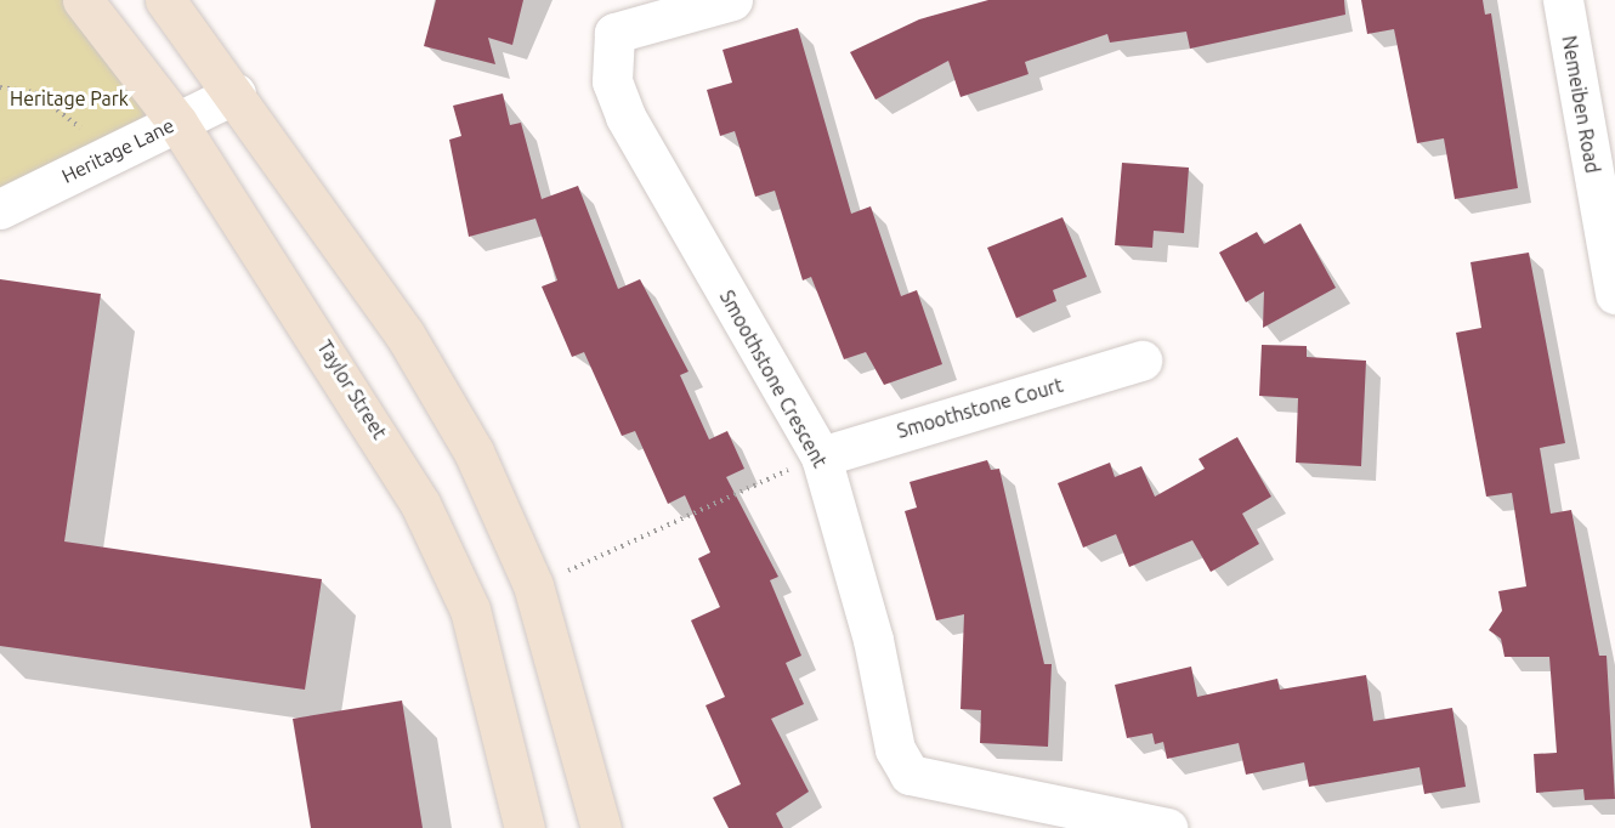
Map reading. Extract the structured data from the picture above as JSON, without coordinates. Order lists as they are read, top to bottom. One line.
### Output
{"streets":{"main road":["Taylor Street"],"street":["Nemeiben Road","Heritage Lane","Smoothstone Crescent","Smoothstone Court"]},"crossings":[["Heritage Lane","Taylor Street"],["Smoothstone Crescent","Smoothstone Court"]],"parks":["Heritage Park"]}
